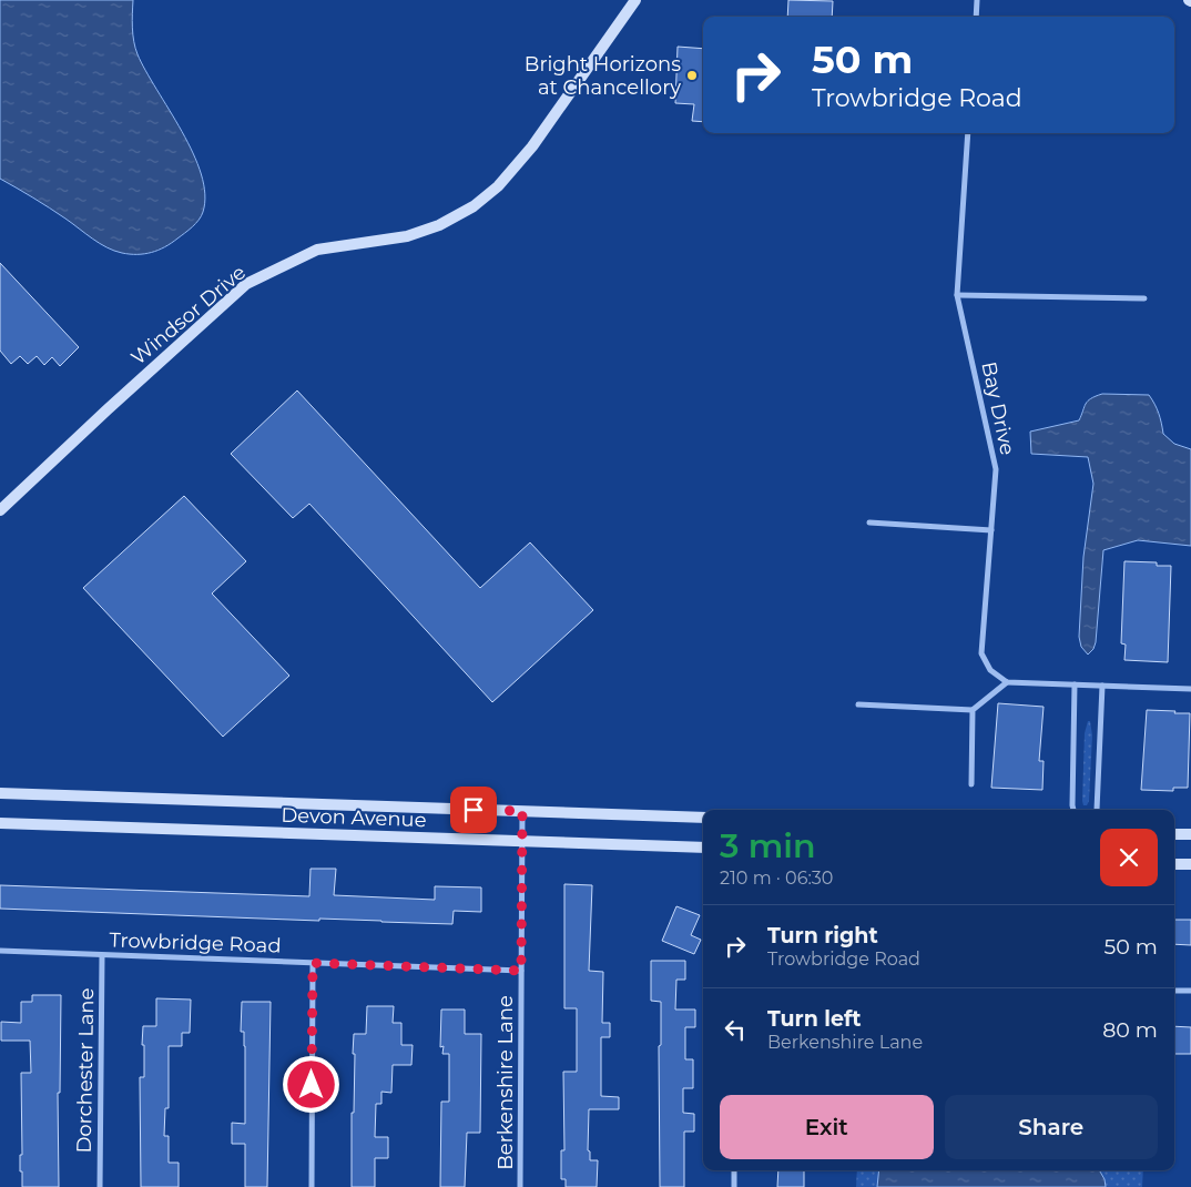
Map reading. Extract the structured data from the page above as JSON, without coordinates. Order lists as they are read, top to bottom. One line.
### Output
{"streets":{"main road":["Windsor Drive","Devon Avenue"],"street":["Bay Drive","Trowbridge Road","Dorchester Lane","Berkenshire Lane"]},"crossings":[["Devon Avenue","Berkenshire Lane"],["Trowbridge Road","Dorchester Lane"],["Trowbridge Road","Berkenshire Lane"]],"places":["Bright Horizons at Chancellory"],"page":{"turn":["50 m","Trowbridge Road"],"heading":["3 min","210 m · 06:30"],"list":[{"name":"Turn right","note":"Trowbridge Road","value":"50 m"},{"name":"Turn left","note":"Berkenshire Lane","value":"80 m"}],"buttons":["Exit","Share"]}}
